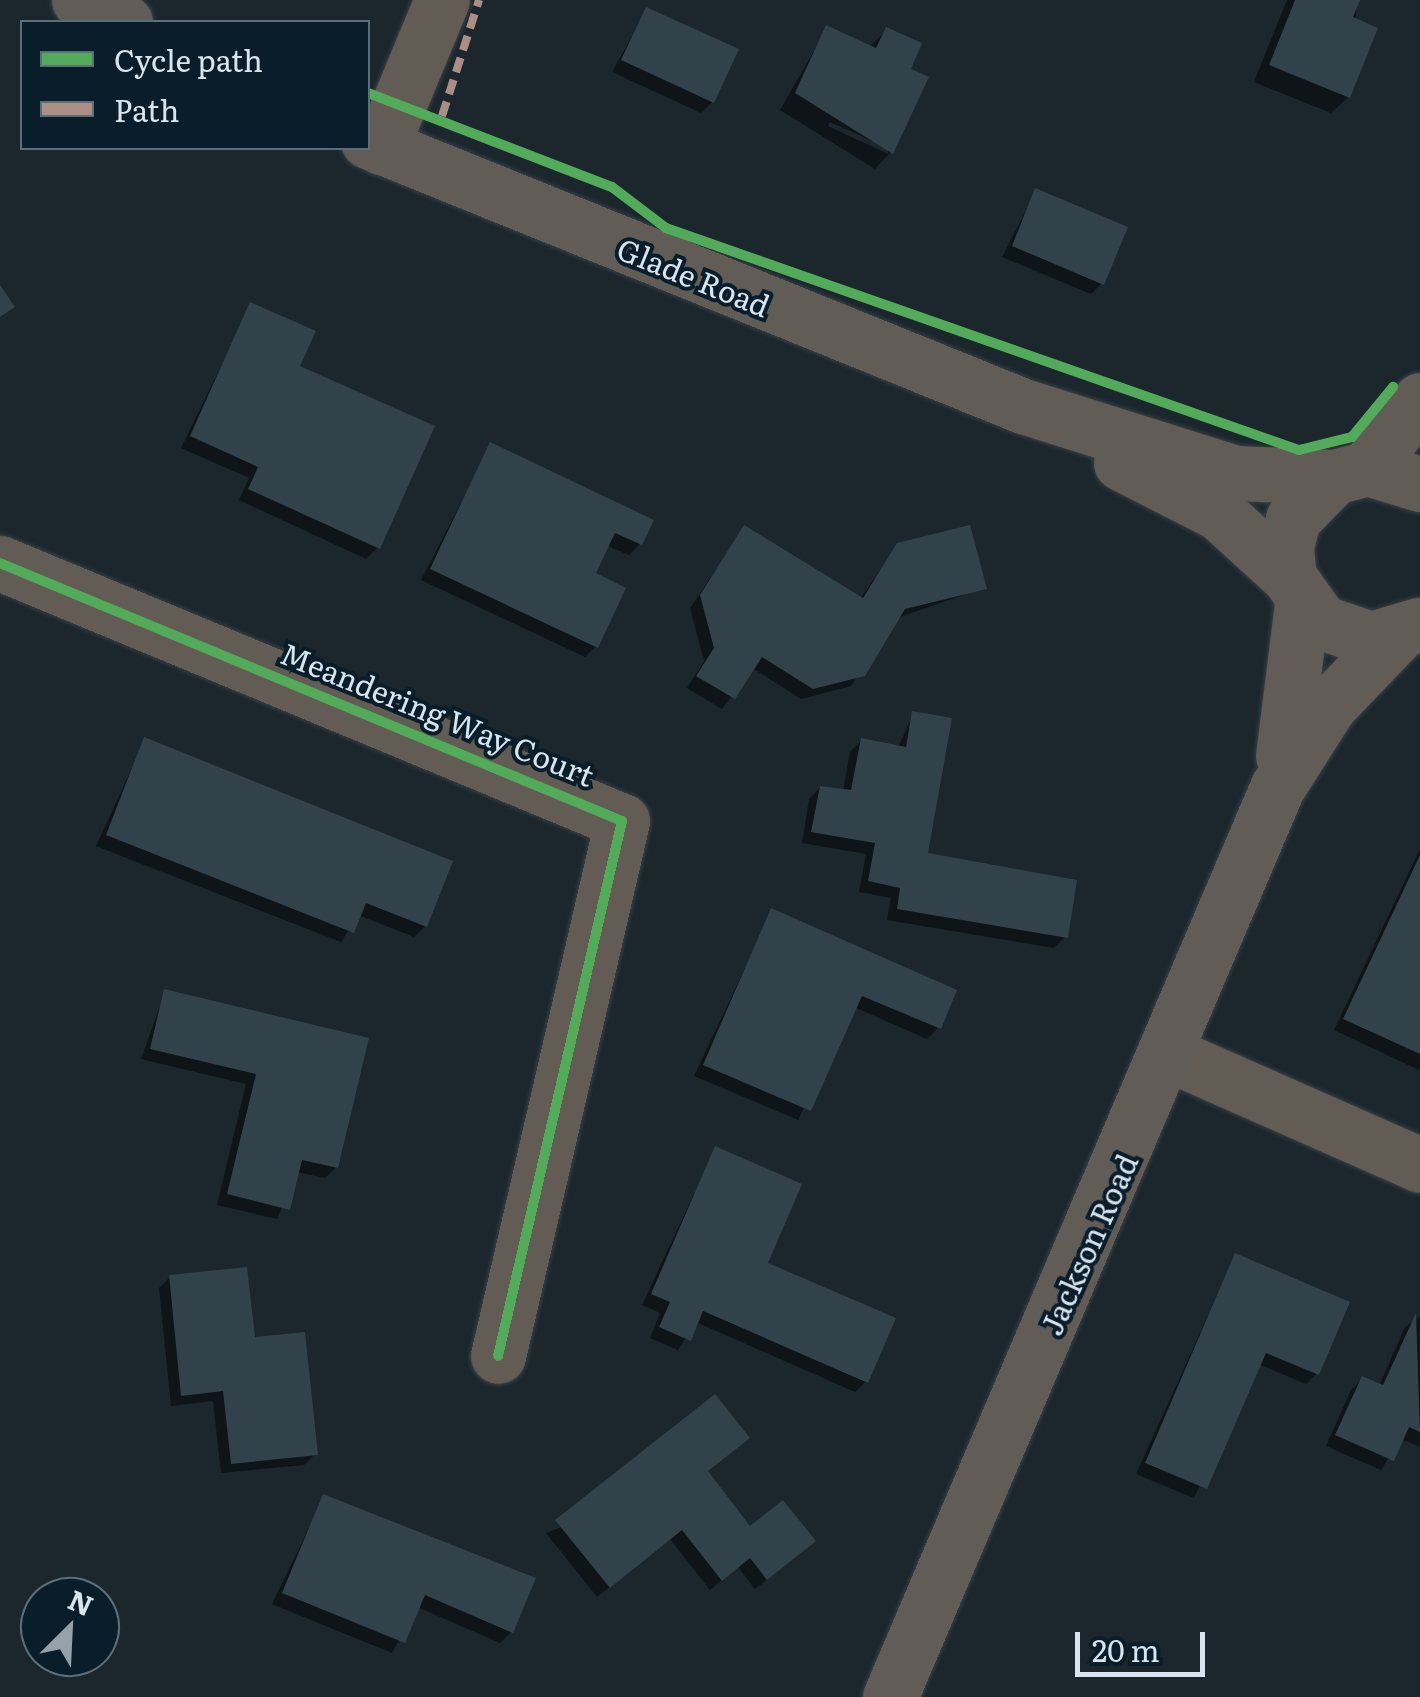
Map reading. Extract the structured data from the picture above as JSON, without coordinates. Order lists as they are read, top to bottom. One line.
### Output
{"streets":{"main road":["Glade Road","Jackson Road"],"street":["Meandering Way Court"]},"crossings":[["Glade Road","Jackson Road"]],"legend":["Cycle path","Path"],"scale_bar":"20 m","north":"top right"}
